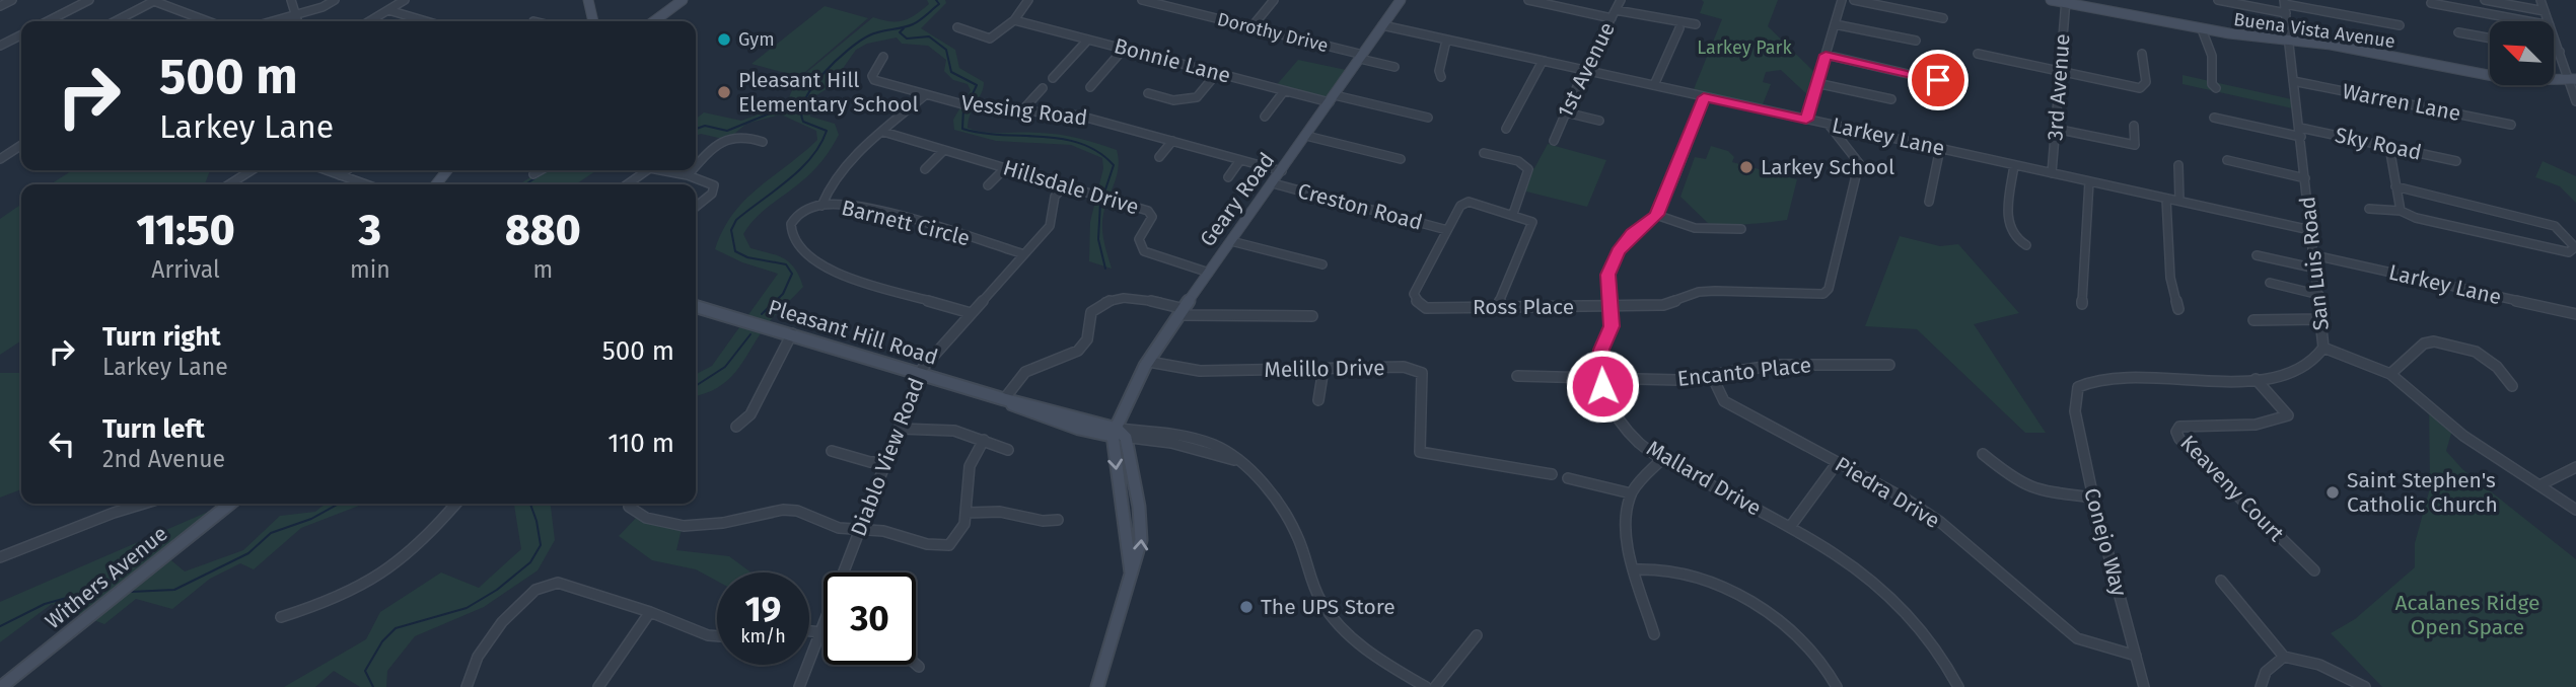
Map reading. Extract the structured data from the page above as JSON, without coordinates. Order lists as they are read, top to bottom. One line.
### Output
{"streets":{"street":["Buena Vista Avenue","Dorothy Drive","Bonnie Lane","1st Avenue","3rd Avenue","Warren Lane","Vessing Road","Larkey Lane","Sky Road","Hillsdale Drive","Geary Road","Creston Road","Barnett Circle","San Luis Road","Ross Place","Pleasant Hill Road","Melillo Drive","Encanto Place","Diablo View Road","Mallard Drive","Keaveny Court","Piedra Drive","Conejo Way","Withers Avenue"]},"crossings":[["Buena Vista Avenue","3rd Avenue"],["Buena Vista Avenue","San Luis Road"],["Dorothy Drive","Geary Road"],["Bonnie Lane","Geary Road"],["1st Avenue","Larkey Lane"],["3rd Avenue","Larkey Lane"],["Warren Lane","San Luis Road"],["Vessing Road","Geary Road"],["Larkey Lane","Geary Road"],["Larkey Lane","San Luis Road"],["Larkey Lane","Ross Place"],["Larkey Lane","Mallard Drive"],["Sky Road","San Luis Road"],["Hillsdale Drive","Geary Road"],["Hillsdale Drive","Diablo View Road"],["Geary Road","Creston Road"],["Geary Road","Pleasant Hill Road"],["Geary Road","Melillo Drive"],["Creston Road","Ross Place"],["Barnett Circle","Diablo View Road"],["San Luis Road","Keaveny Court"],["San Luis Road","Conejo Way"],["Ross Place","Mallard Drive"],["Pleasant Hill Road","Diablo View Road"],["Encanto Place","Mallard Drive"],["Encanto Place","Piedra Drive"],["Piedra Drive","Conejo Way"]],"parks":["Larkey Park","Acalanes Ridge Open Space"],"places":["Gym","Pleasant Hill Elementary School","Larkey School","Saint Stephen's Catholic Church","The UPS Store"],"north":"top left","page":{"turn":["500 m","Larkey Lane"],"eta":["11:50","Arrival","3","min","880","m"],"list":[{"name":"Turn right","note":"Larkey Lane","value":"500 m"},{"name":"Turn left","note":"2nd Avenue","value":"110 m"}],"speed":"19 km/h","limit":"30"}}
